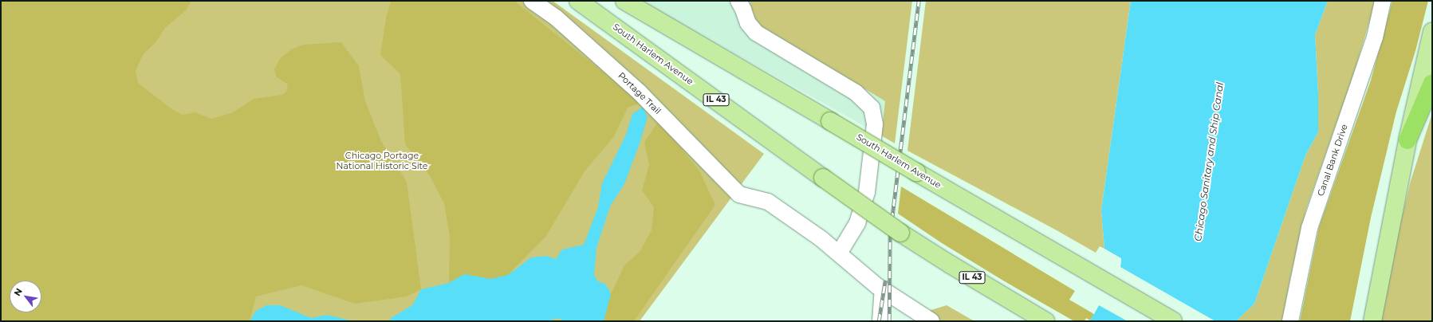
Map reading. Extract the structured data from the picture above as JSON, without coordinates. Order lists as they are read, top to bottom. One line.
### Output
{"streets":{"main road":["South Harlem Avenue","IL 43"],"street":["Portage Trail","Canal Bank Drive"]},"water":["Chicago Sanitary and Ship Canal"],"parks":["Chicago Portage National Historic Site"],"north":"top left"}
